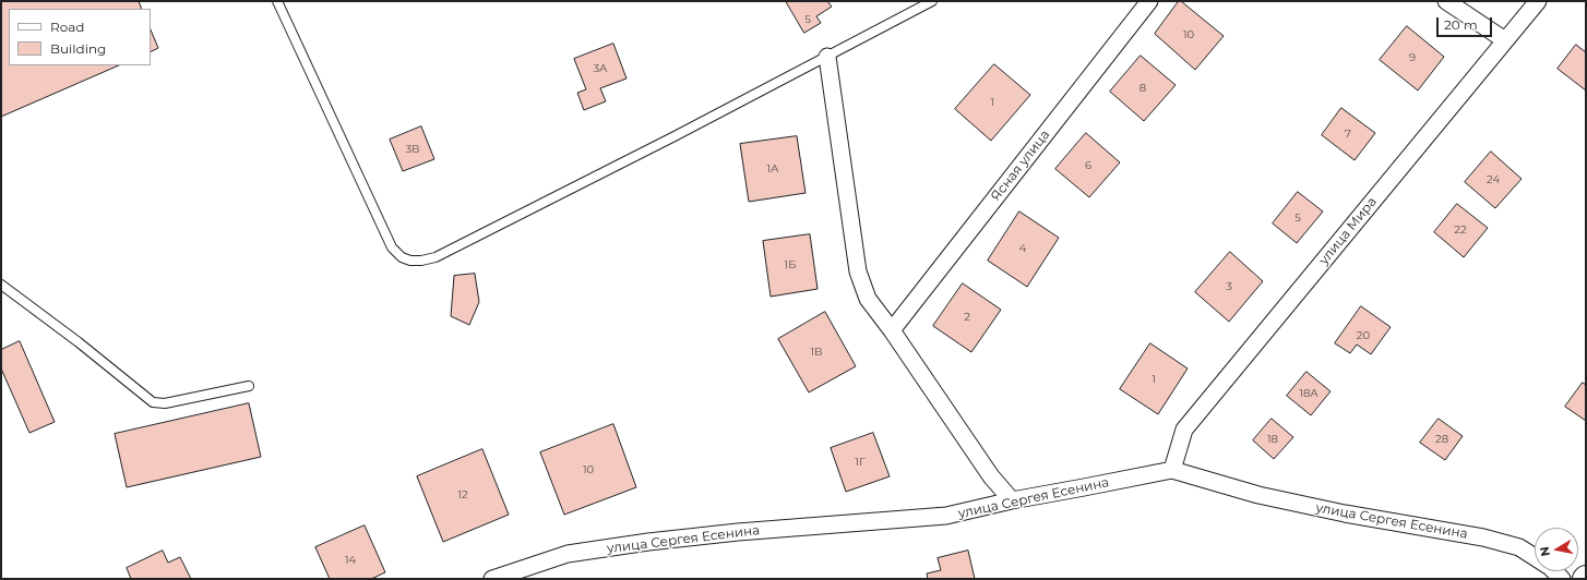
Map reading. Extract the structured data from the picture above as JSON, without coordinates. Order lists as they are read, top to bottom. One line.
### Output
{"streets":{"street":["Ясная улица","улица Мира","улица Сергея Есенина"]},"crossings":[["улица Мира","улица Сергея Есенина"]],"house_numbers":["5","10","9","3А","8","1","7","3В","6","1А","24","5","22","4","1Б","3","2","20","1В","1","18А","18","28","1Г","10","12","14"],"legend":["Road","Building"],"scale_bar":"20 m","north":"left"}
